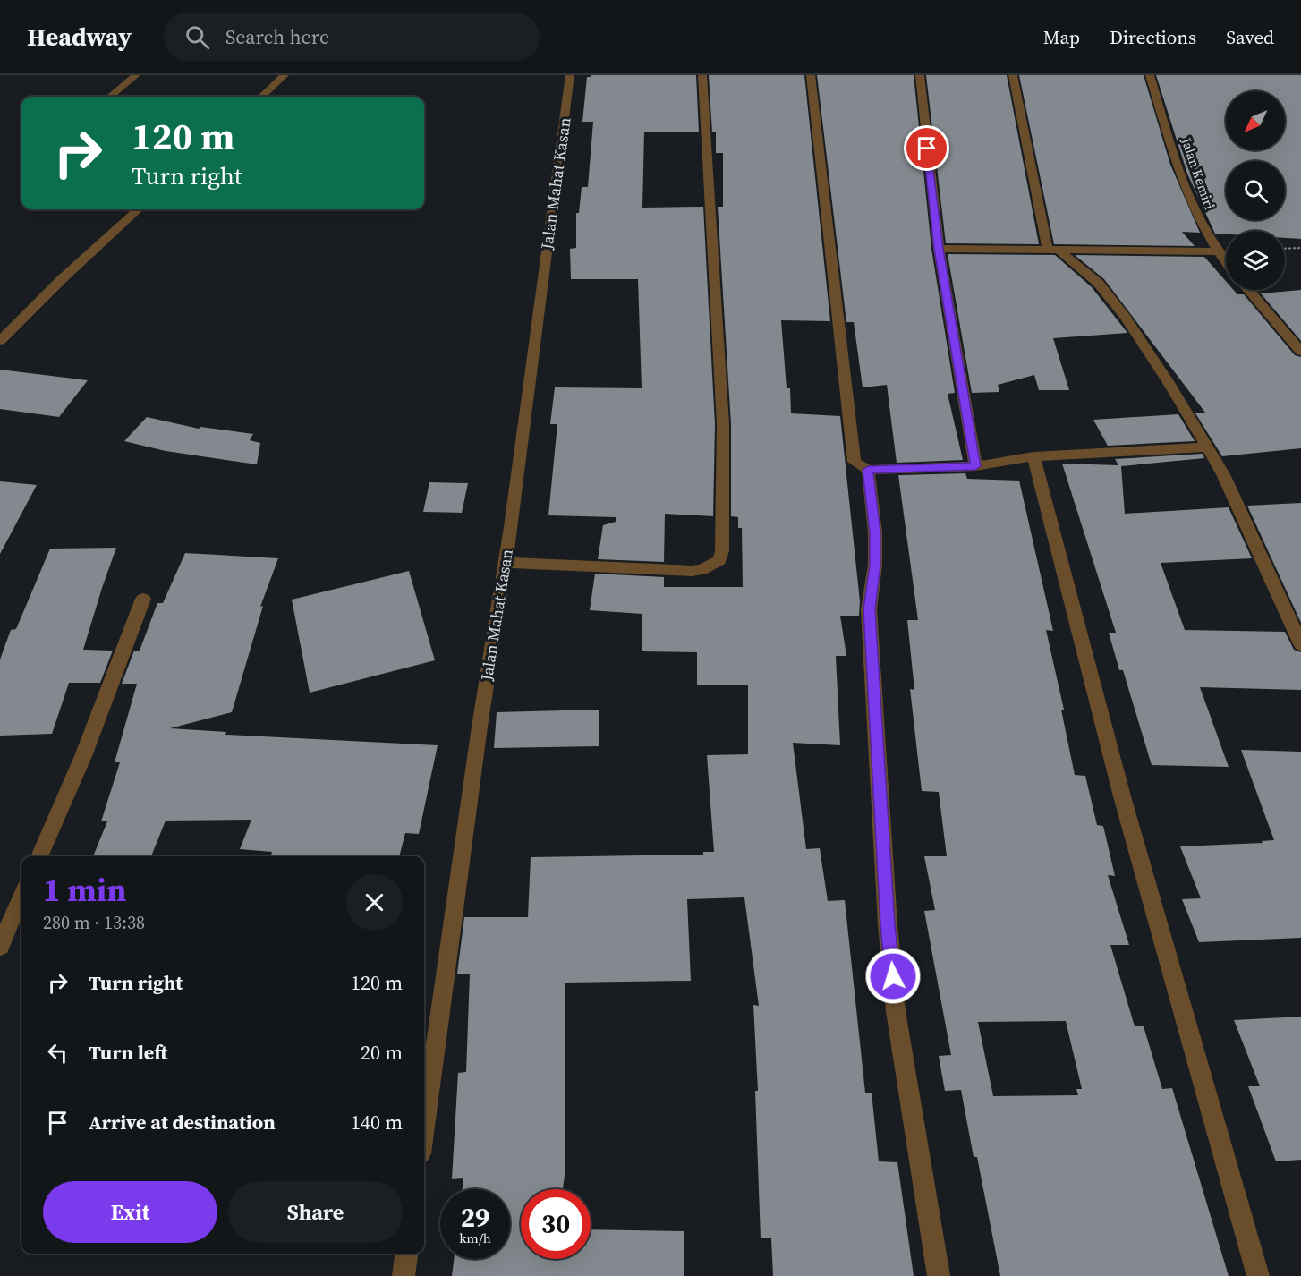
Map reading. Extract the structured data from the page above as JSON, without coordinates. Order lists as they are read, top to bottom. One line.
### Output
{"streets":{"street":["Jalan Kemiri","Jalan Mahat Kasan"]},"north":"bottom left","page":{"header":"Headway","search":"Search here","nav":["Map","Directions","Saved"],"turn":["120 m","Turn right"],"heading":["1 min","280 m · 13:38"],"list":[{"name":"Turn right","value":"120 m"},{"name":"Turn left","value":"20 m"},{"name":"Arrive at destination","value":"140 m"}],"buttons":["Exit","Share"],"speed":"29 km/h","limit":"30"}}
